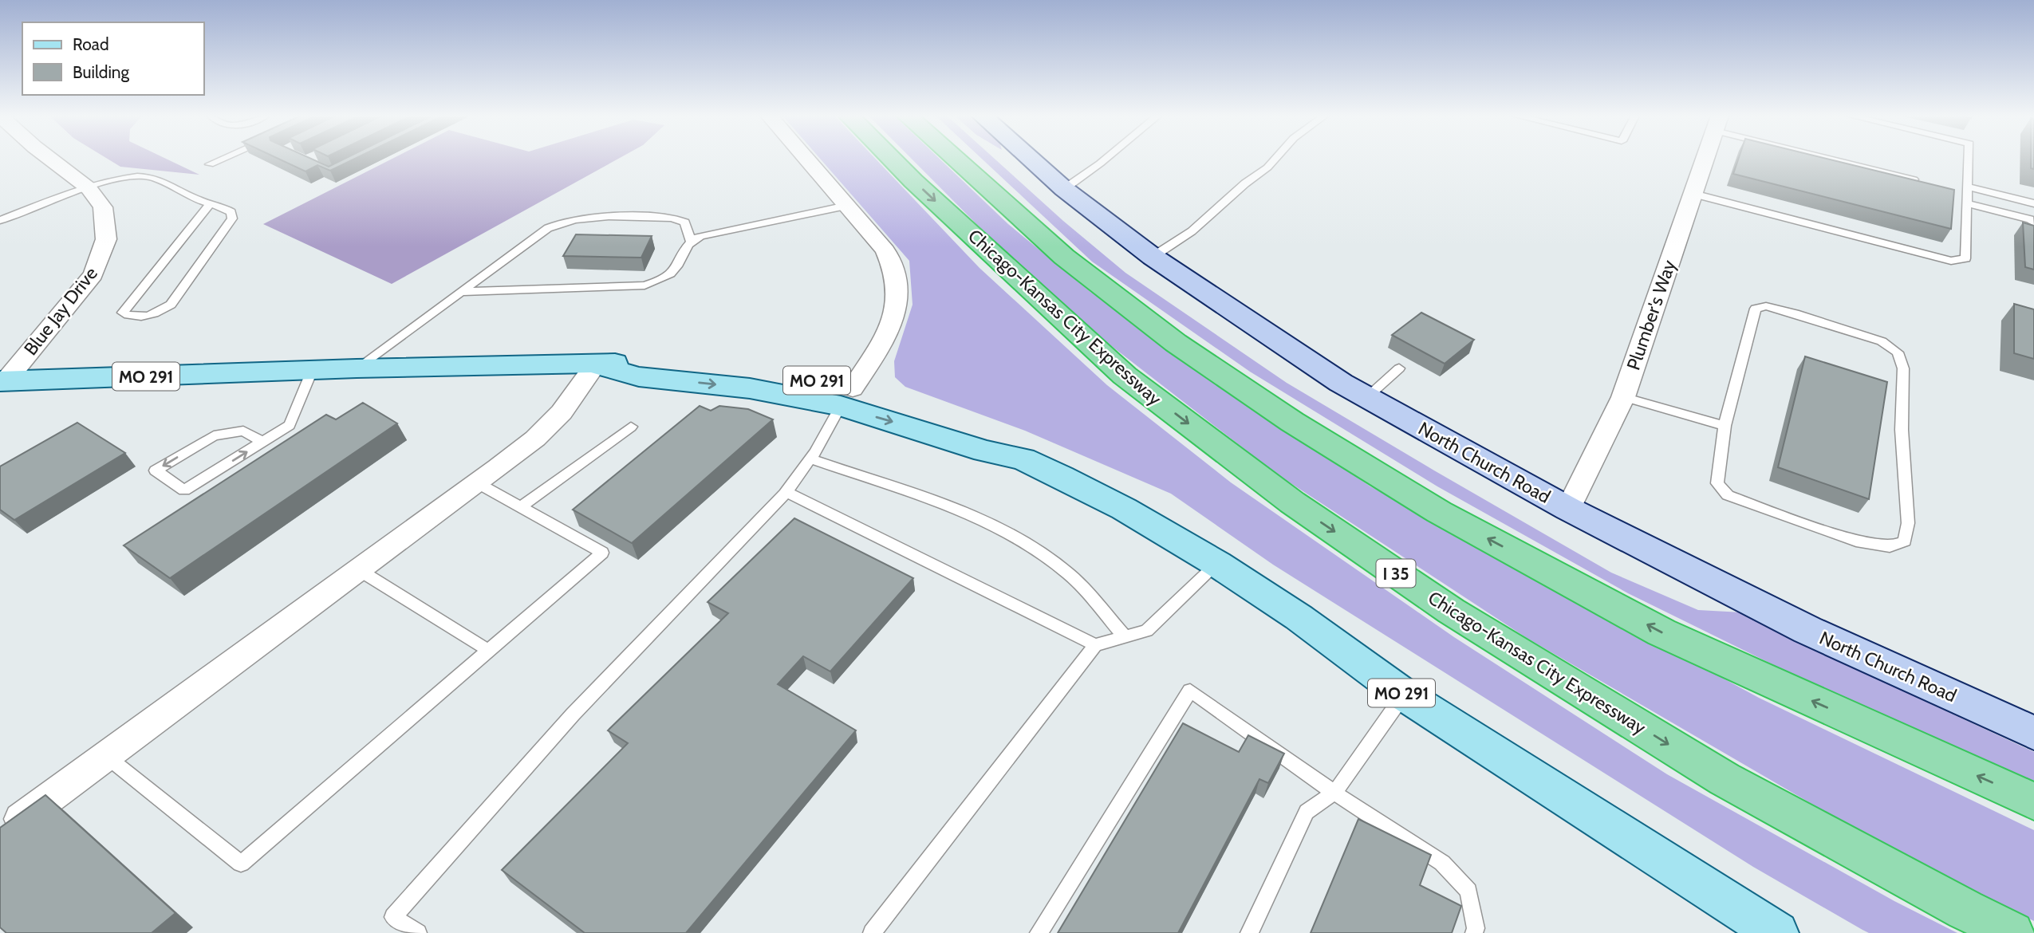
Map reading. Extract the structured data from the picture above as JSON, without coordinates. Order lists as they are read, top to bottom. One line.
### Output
{"streets":{"highway":["Chicago-Kansas City Expressway","I 35"],"main road":["MO 291","North Church Road"],"street":["Blue Jay Drive","Plumber's Way"]},"crossings":[["Blue Jay Drive","MO 291"],["Plumber's Way","North Church Road"]],"legend":["Road","Building"]}
